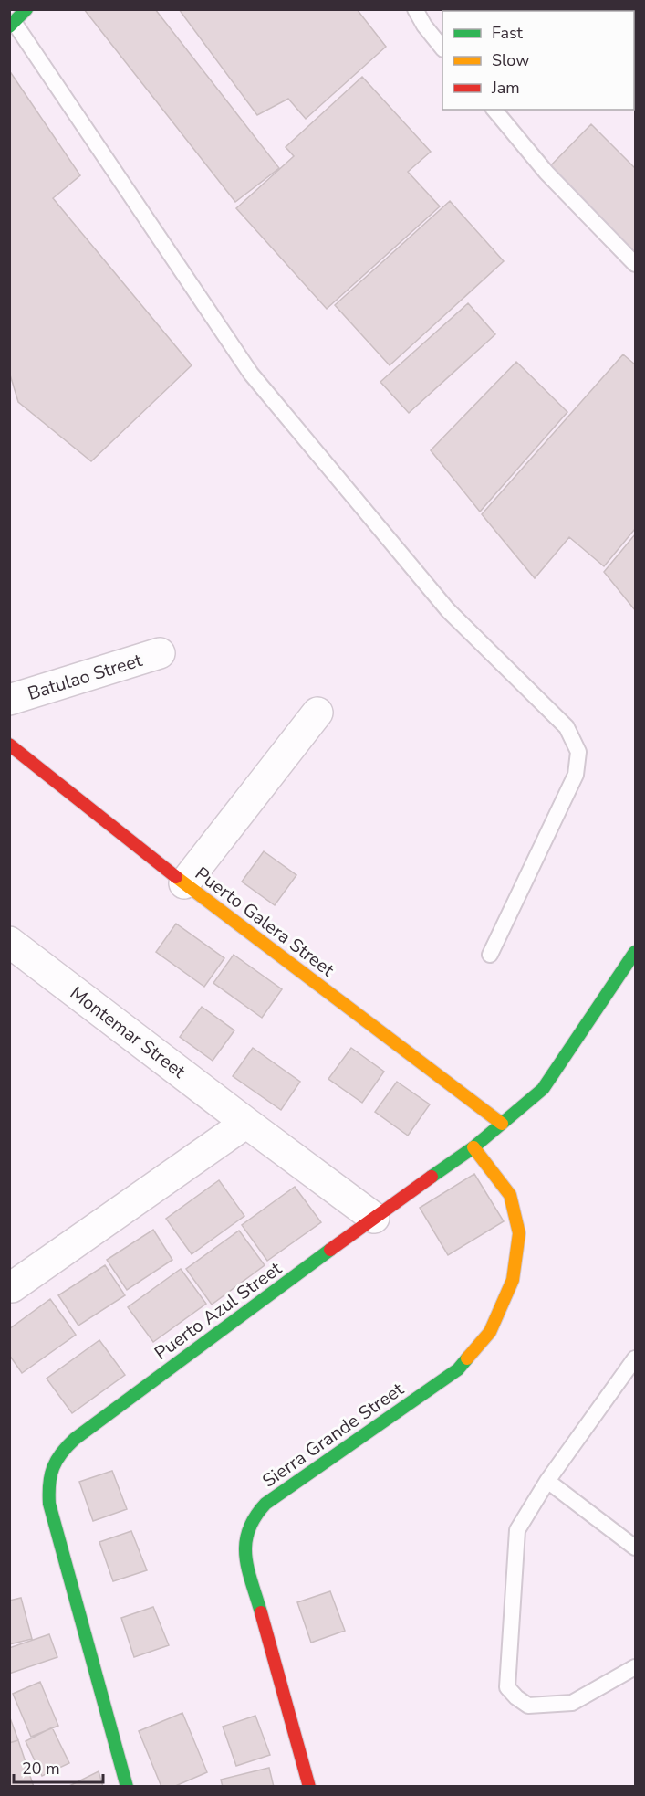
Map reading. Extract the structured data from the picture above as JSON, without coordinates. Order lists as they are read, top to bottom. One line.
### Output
{"streets":{"street":["Batulao Street","Puerto Galera Street","Montemar Street","Puerto Azul Street","Sierra Grande Street"]},"crossings":[["Puerto Galera Street","Puerto Azul Street"],["Montemar Street","Puerto Azul Street"],["Puerto Azul Street","Sierra Grande Street"]],"legend":["Fast","Slow","Jam"],"scale_bar":"20 m"}
